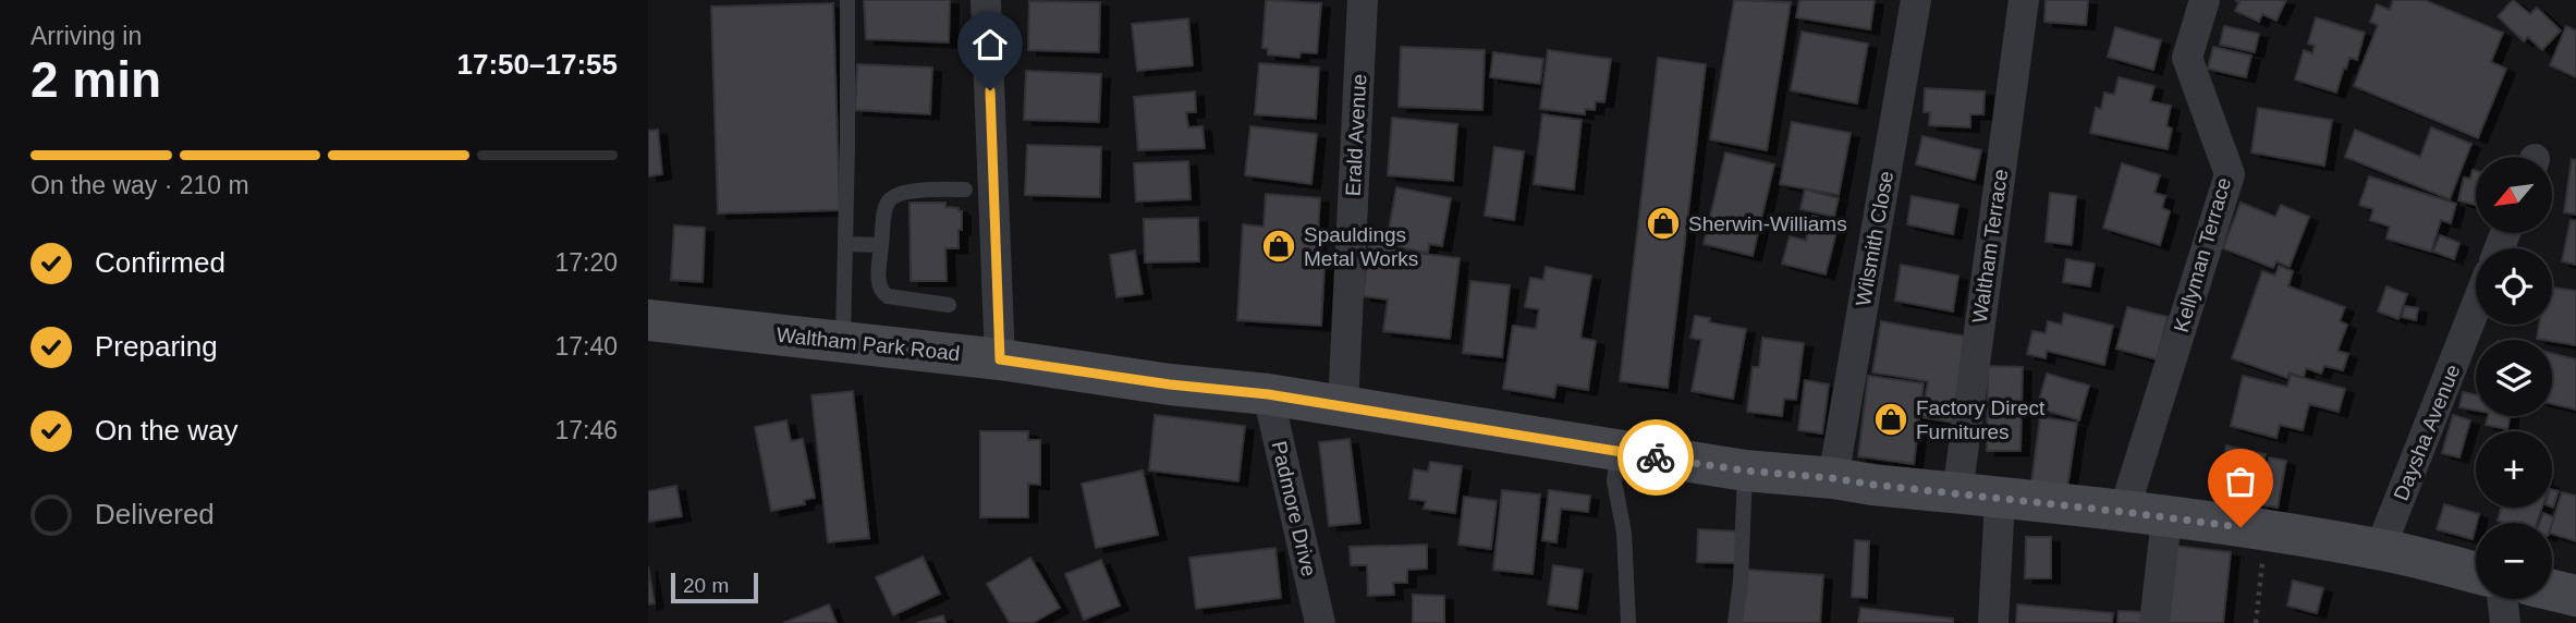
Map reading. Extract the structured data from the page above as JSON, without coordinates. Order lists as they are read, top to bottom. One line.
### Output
{"streets":{"main road":["Waltham Park Road"],"street":["Erald Avenue","Wilsmith Close","Waltham Terrace","Kellyman Terrace","Daysha Avenue","Padmore Drive"]},"crossings":[["Erald Avenue","Waltham Park Road"],["Wilsmith Close","Waltham Park Road"],["Waltham Terrace","Waltham Park Road"],["Kellyman Terrace","Waltham Park Road"],["Waltham Park Road","Daysha Avenue"],["Waltham Park Road","Padmore Drive"]],"places":{"shop":["Sherwin-Williams","Spauldings Metal Works","Factory Direct Furnitures"]},"scale_bar":"20 m","north":"bottom left","page":{"heading":["2 min","Arriving in","17:50–17:55"],"bar":"On the way · 210 m","map_buttons":["+","−"],"list":[["Confirmed","17:20"],["Preparing","17:40"],["On the way","17:46"],"Delivered"],"scale":"20 m"}}
